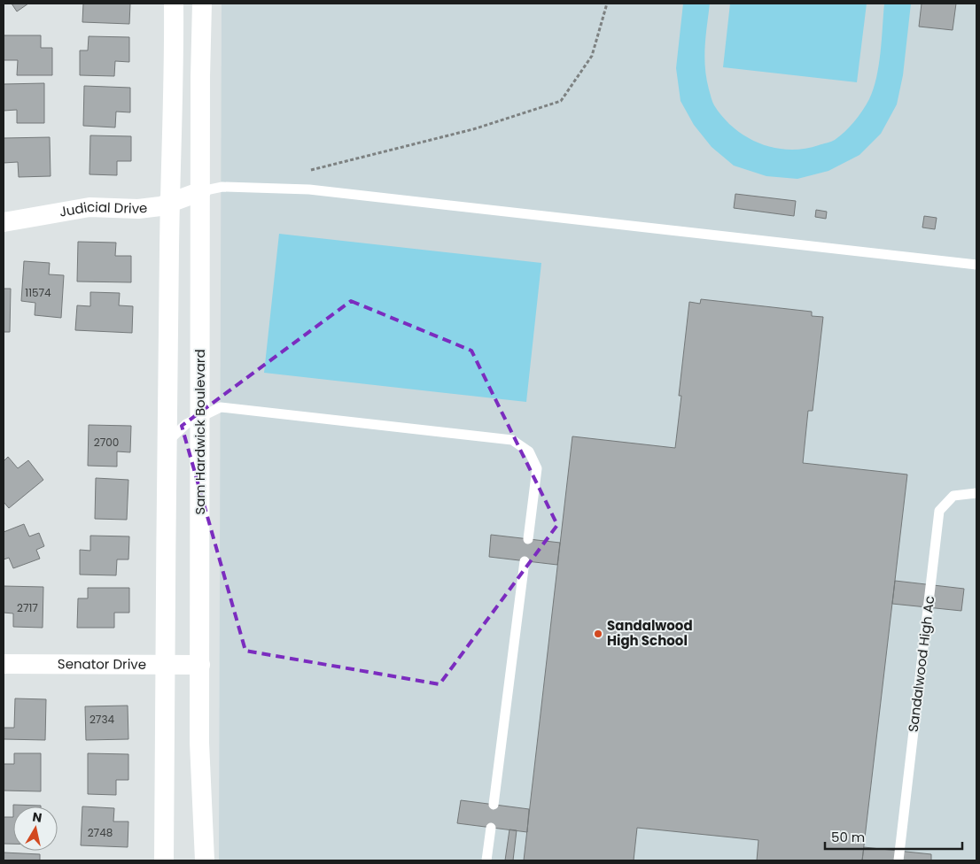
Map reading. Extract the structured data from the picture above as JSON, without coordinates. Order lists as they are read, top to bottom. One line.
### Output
{"streets":{"street":["Judicial Drive","Sam Hardwick Boulevard","Senator Drive"],"lane":["Sandalwood High Ac"]},"crossings":[["Judicial Drive","Sam Hardwick Boulevard"],["Sam Hardwick Boulevard","Senator Drive"]],"places":["Sandalwood High School"],"house_numbers":["11574","2700","2717","2734","2748"],"scale_bar":"50 m","north":"top"}
